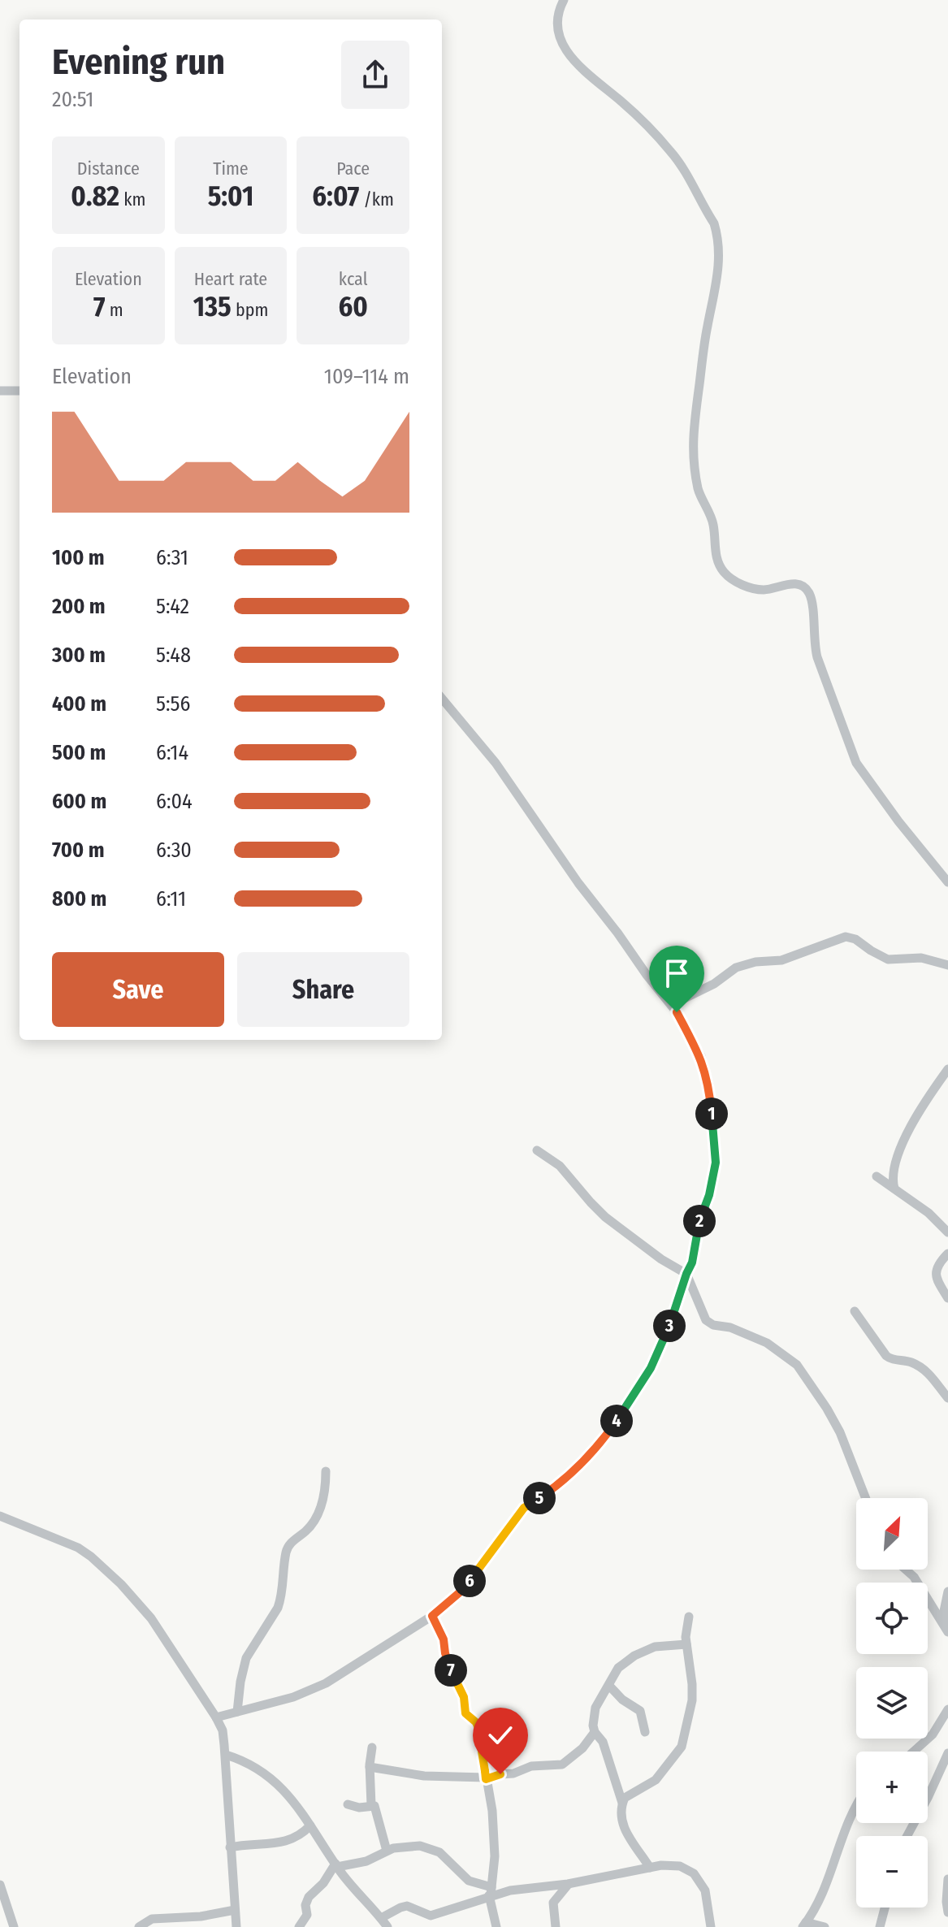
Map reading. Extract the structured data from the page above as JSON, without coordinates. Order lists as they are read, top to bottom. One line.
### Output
{"north":"top right","page":{"heading":["Evening run","20:51"],"stats":[["Distance","0.82 km"],["Time","5:01"],["Pace","6:07 /km"],["Elevation","7 m"],["Heart rate","135 bpm"],["kcal","60"]],"chart":["Elevation","109–114 m"],"list":[{"name":"100 m","note":"6:31"},{"name":"200 m","note":"5:42"},{"name":"300 m","note":"5:48"},{"name":"400 m","note":"5:56"},{"name":"500 m","note":"6:14"},{"name":"600 m","note":"6:04"},{"name":"700 m","note":"6:30"},{"name":"800 m","note":"6:11"}],"buttons":["Save","Share"],"pins":["1","2","3","4","5","6","7"],"map_buttons":["+","−"]}}
